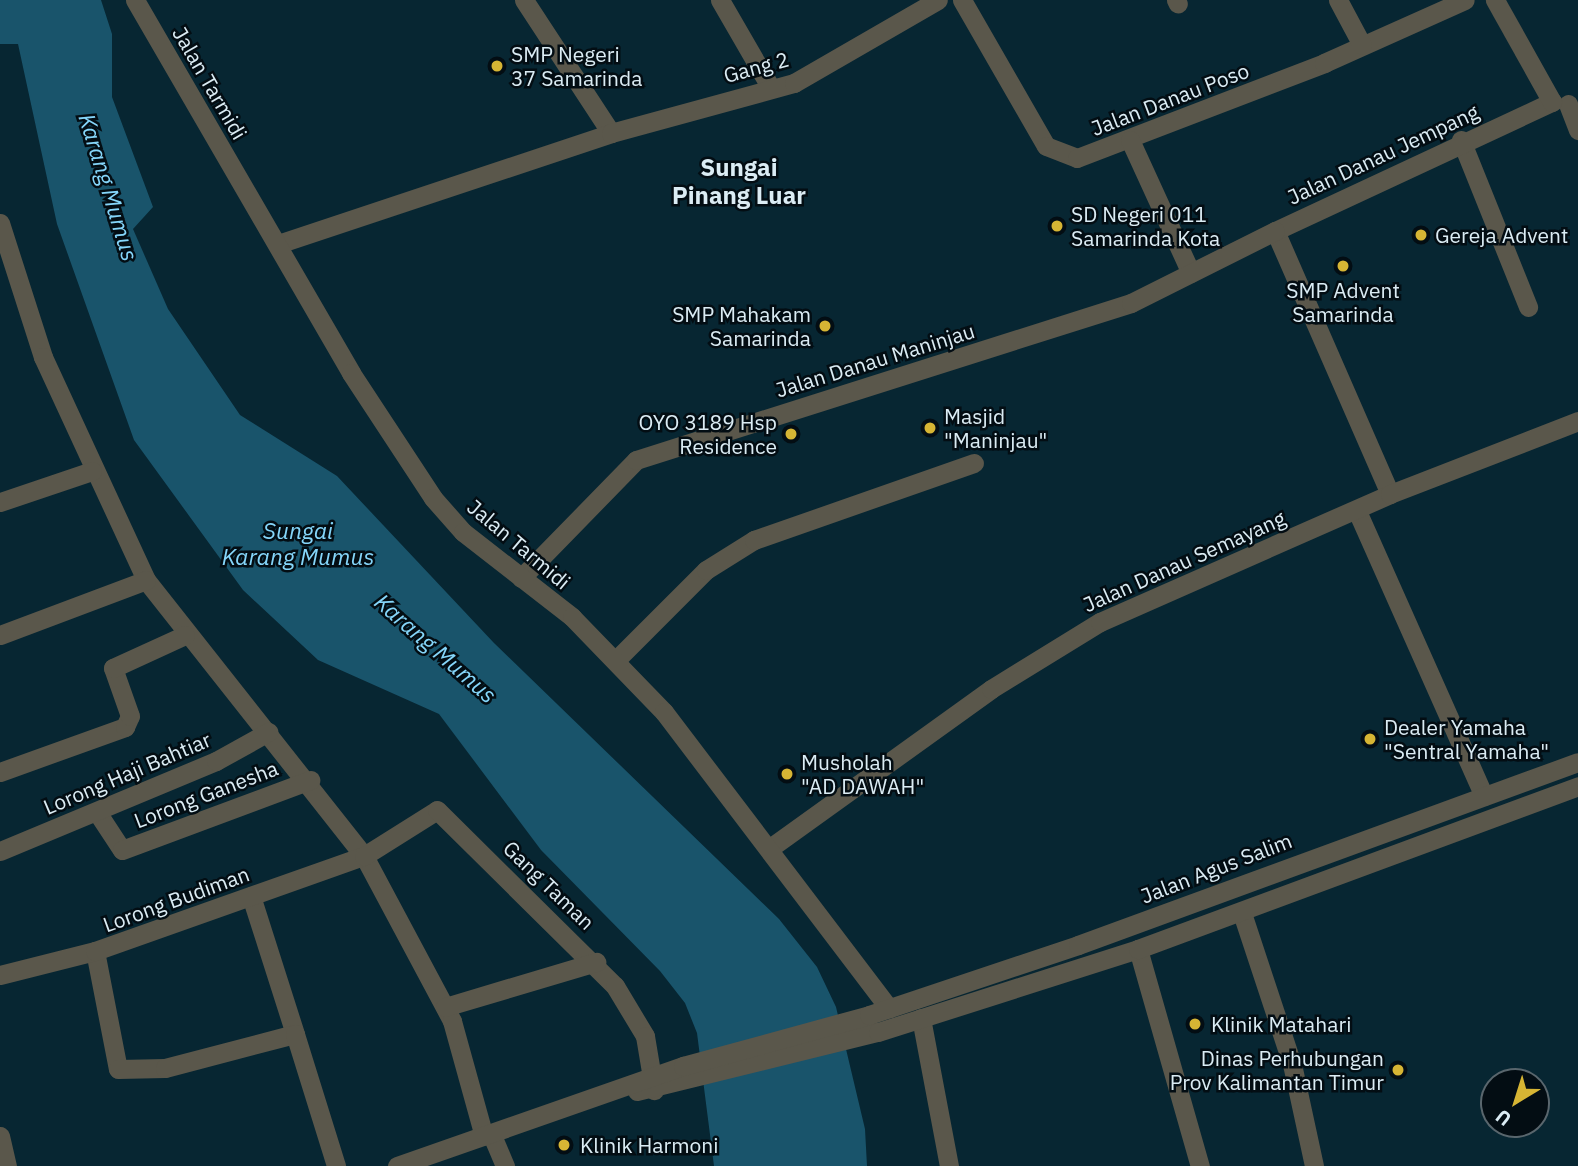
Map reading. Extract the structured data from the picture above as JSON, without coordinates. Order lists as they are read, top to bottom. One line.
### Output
{"streets":{"street":["Gang 2","Jalan Tarmidi","Jalan Danau Poso","Jalan Danau Jempang","Jalan Danau Maninjau","Jalan Danau Semayang","Lorong Haji Bahtiar","Lorong Ganesha","Jalan Agus Salim","Gang Taman","Lorong Budiman"]},"crossings":[["Gang 2","Jalan Tarmidi"],["Jalan Tarmidi","Jalan Danau Maninjau"],["Jalan Tarmidi","Jalan Danau Semayang"],["Jalan Tarmidi","Jalan Agus Salim"],["Jalan Danau Jempang","Jalan Danau Maninjau"],["Jalan Danau Jempang","Jalan Danau Semayang"],["Lorong Haji Bahtiar","Lorong Ganesha"],["Gang Taman","Lorong Budiman"]],"districts":["Sungai Pinang Luar"],"water":["Karang Mumus","Sungai Karang Mumus"],"places":["SMP Negeri 37 Samarinda","SD Negeri 011 Samarinda Kota","Gereja Advent","SMP Advent Samarinda","SMP Mahakam Samarinda","Masjid \"Maninjau\"","OYO 3189 Hsp Residence","Dealer Yamaha \"Sentral Yamaha\"","Musholah \"AD DAWAH\"","Klinik Matahari","Dinas Perhubungan Prov Kalimantan Timur","Klinik Harmoni"],"north":"bottom left"}
